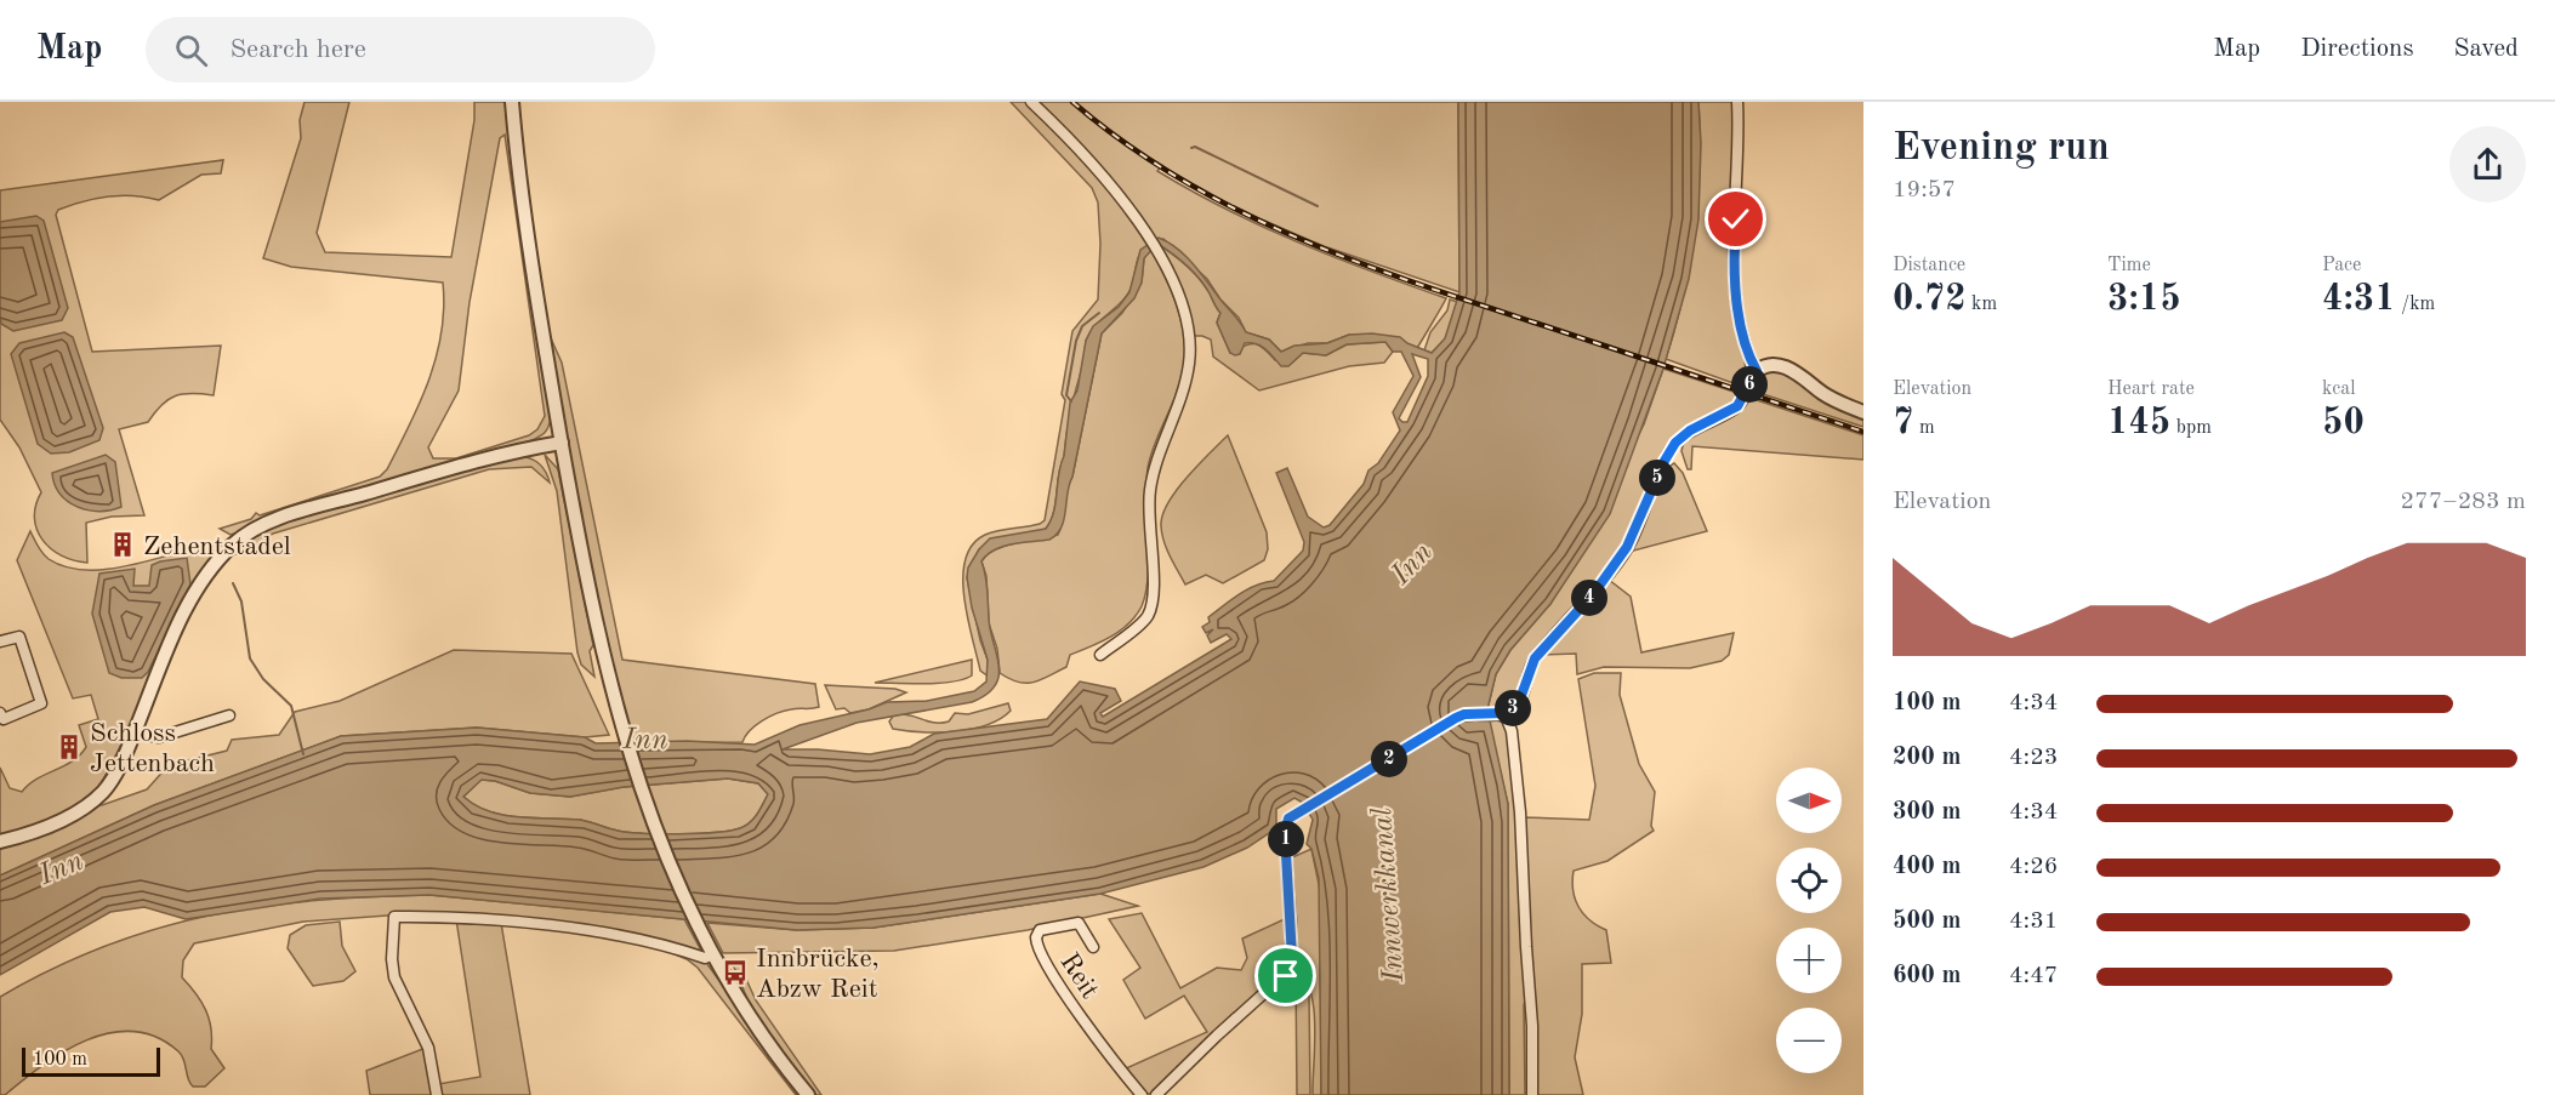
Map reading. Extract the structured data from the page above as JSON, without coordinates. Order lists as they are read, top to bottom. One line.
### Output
{"streets":{"street":["Reit"]},"water":["Inn","Innwerkkanal"],"places":{"building":["Zehentstadel","Schloss Jettenbach"],"bus stop":["Innbrücke, Abzw Reit"]},"scale_bar":"100 m","north":"right","page":{"header":"Map","search":"Search here","nav":["Map","Directions","Saved"],"heading":["Evening run","19:57"],"stats":[["Distance","0.72 km"],["Time","3:15"],["Pace","4:31 /km"],["Elevation","7 m"],["Heart rate","145 bpm"],["kcal","50"]],"pins":["6","5","4","3","2","1"],"chart":["Elevation","277–283 m"],"list":[{"name":"100 m","note":"4:34"},{"name":"200 m","note":"4:23"},{"name":"300 m","note":"4:34"},{"name":"400 m","note":"4:26"},{"name":"500 m","note":"4:31"},{"name":"600 m","note":"4:47"}],"map_buttons":["+","−"],"scale":"100 m"}}
